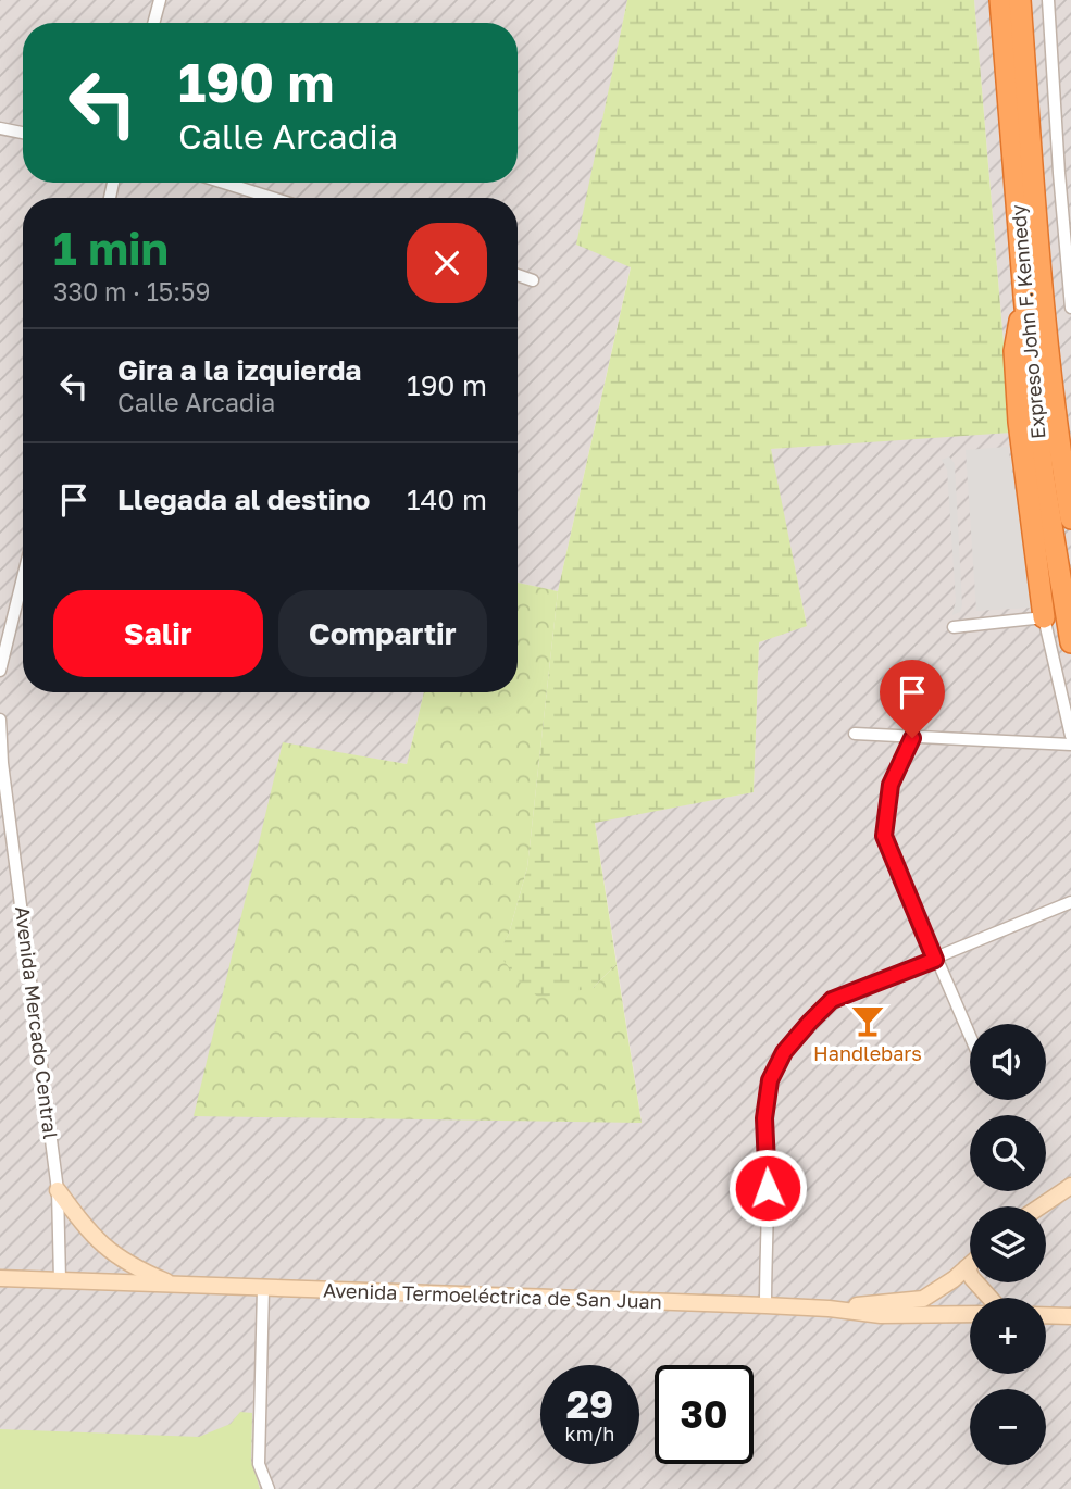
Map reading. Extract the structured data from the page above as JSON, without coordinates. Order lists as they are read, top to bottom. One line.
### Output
{"streets":{"highway":["Expreso John F. Kennedy"],"street":["Avenida Mercado Central","Avenida Termoeléctrica de San Juan"]},"crossings":[["Avenida Mercado Central","Avenida Termoeléctrica de San Juan"]],"places":{"bar":["Handlebars"]},"page":{"turn":["190 m","Calle Arcadia"],"heading":["1 min","330 m · 15:59"],"list":[{"name":"Gira a la izquierda","note":"Calle Arcadia","value":"190 m"},{"name":"Llegada al destino","value":"140 m"}],"buttons":["Salir","Compartir"],"map_buttons":["+","−"],"speed":"29 km/h","limit":"30"}}
